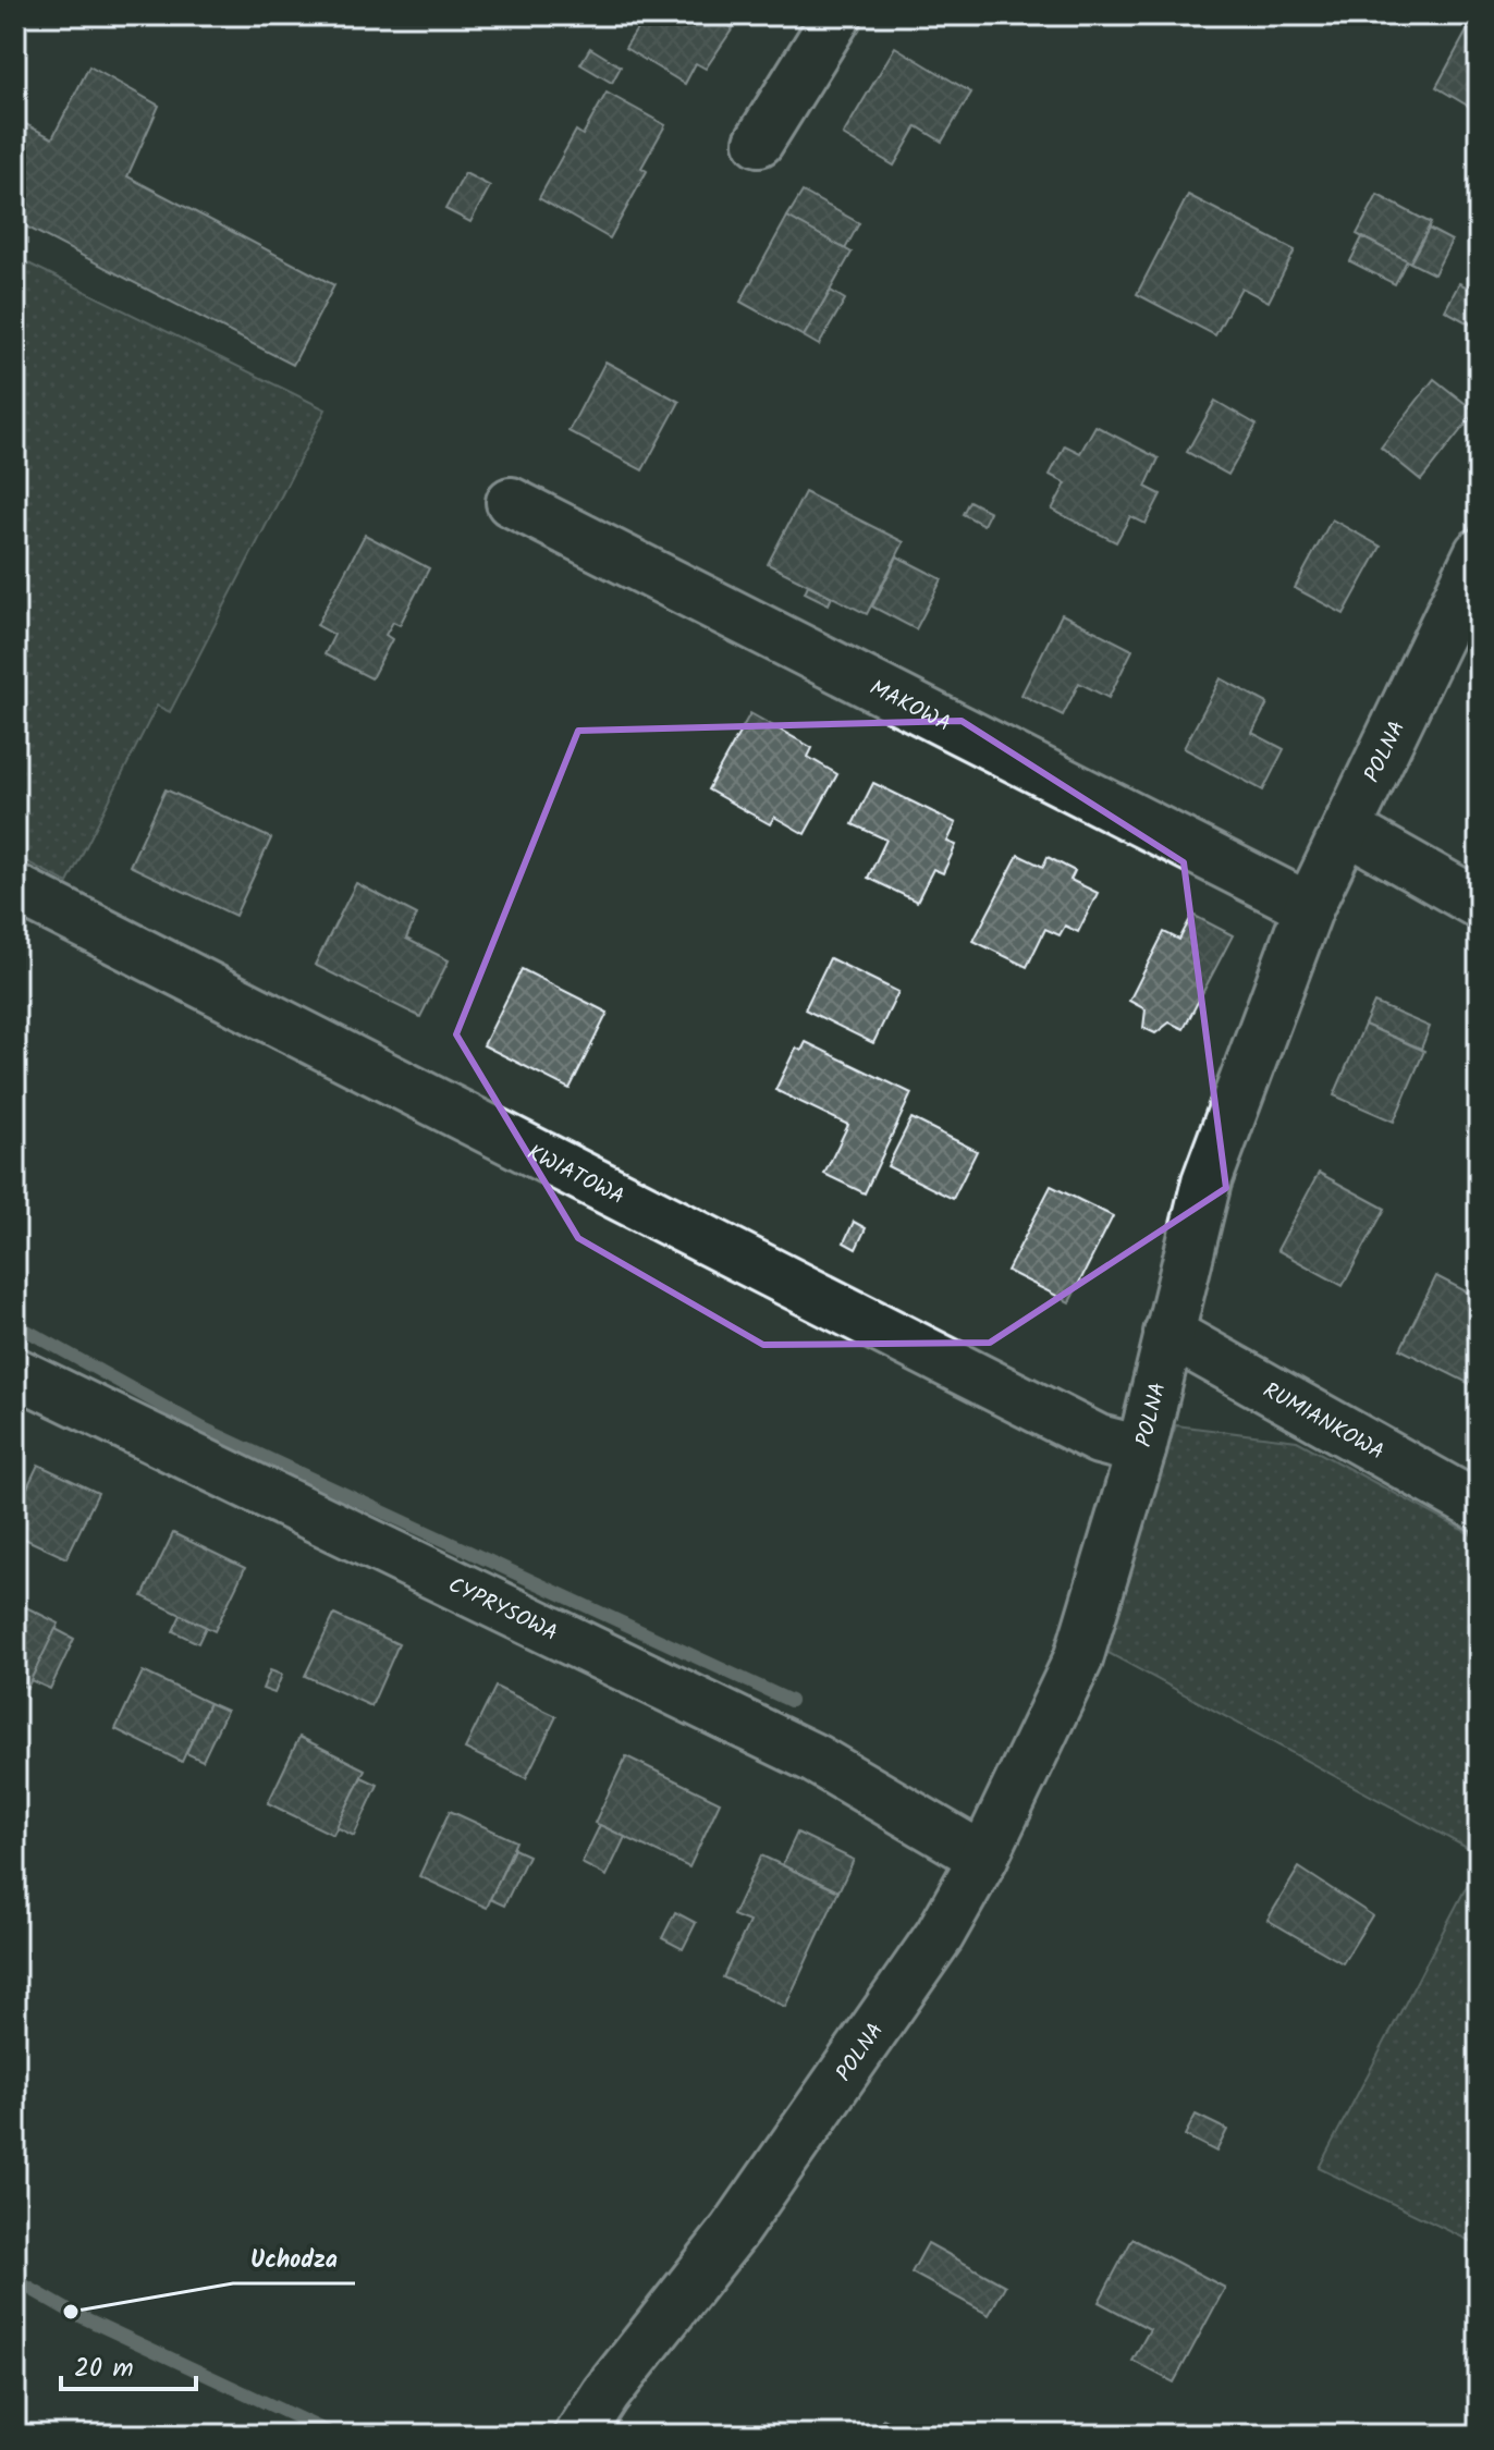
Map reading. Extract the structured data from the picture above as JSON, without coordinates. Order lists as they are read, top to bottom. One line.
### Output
{"streets":{"street":["MAKOWA","POLNA","KWIATOWA","RUMIANKOWA","CYPRYSOWA"]},"crossings":[["MAKOWA","POLNA"],["POLNA","KWIATOWA"],["POLNA","RUMIANKOWA"],["POLNA","CYPRYSOWA"]],"places":["Uchodza"],"scale_bar":"20 m"}
